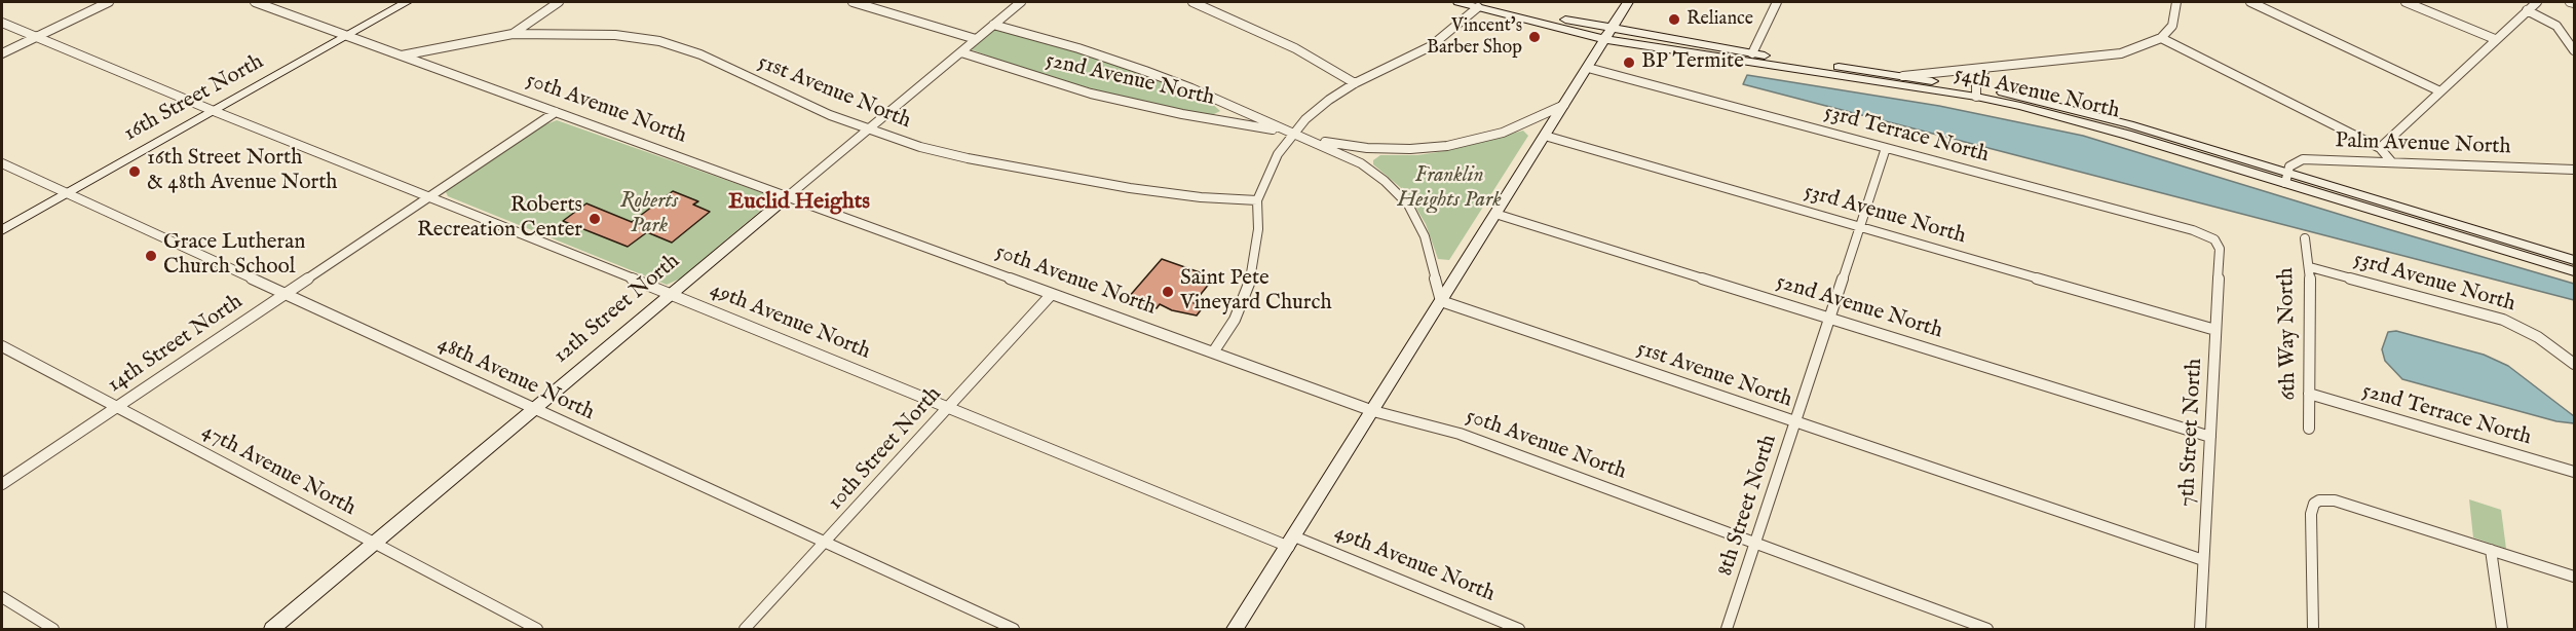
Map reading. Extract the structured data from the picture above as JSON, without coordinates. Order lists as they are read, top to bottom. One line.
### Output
{"streets":{"main road":["54th Avenue North","16th Street North","12th Street North"],"street":["52nd Avenue North","51st Avenue North","50th Avenue North","53rd Terrace North","Palm Avenue North","53rd Avenue North","49th Avenue North","6th Way North","14th Street North","48th Avenue North","52nd Terrace North","7th Street North","10th Street North","47th Avenue North","8th Street North"]},"crossings":[["52nd Avenue North","12th Street North"],["52nd Avenue North","7th Street North"],["52nd Avenue North","8th Street North"],["51st Avenue North","50th Avenue North"],["51st Avenue North","12th Street North"],["51st Avenue North","7th Street North"],["51st Avenue North","8th Street North"],["54th Avenue North","Palm Avenue North"],["16th Street North","50th Avenue North"],["16th Street North","49th Avenue North"],["16th Street North","48th Avenue North"],["50th Avenue North","12th Street North"],["50th Avenue North","14th Street North"],["50th Avenue North","10th Street North"],["50th Avenue North","8th Street North"],["53rd Terrace North","7th Street North"],["53rd Terrace North","8th Street North"],["53rd Avenue North","6th Way North"],["53rd Avenue North","7th Street North"],["53rd Avenue North","8th Street North"],["12th Street North","49th Avenue North"],["12th Street North","48th Avenue North"],["12th Street North","47th Avenue North"],["49th Avenue North","14th Street North"],["49th Avenue North","10th Street North"],["6th Way North","52nd Terrace North"],["14th Street North","48th Avenue North"],["14th Street North","47th Avenue North"],["48th Avenue North","10th Street North"]],"districts":["Euclid Heights"],"parks":["Franklin Heights Park","Roberts Park"],"places":["Reliance","Vincent's Barber Shop","BP Termite","16th Street North & 48th Avenue North","Roberts Recreation Center","Grace Lutheran Church School","Saint Pete Vineyard Church"]}
